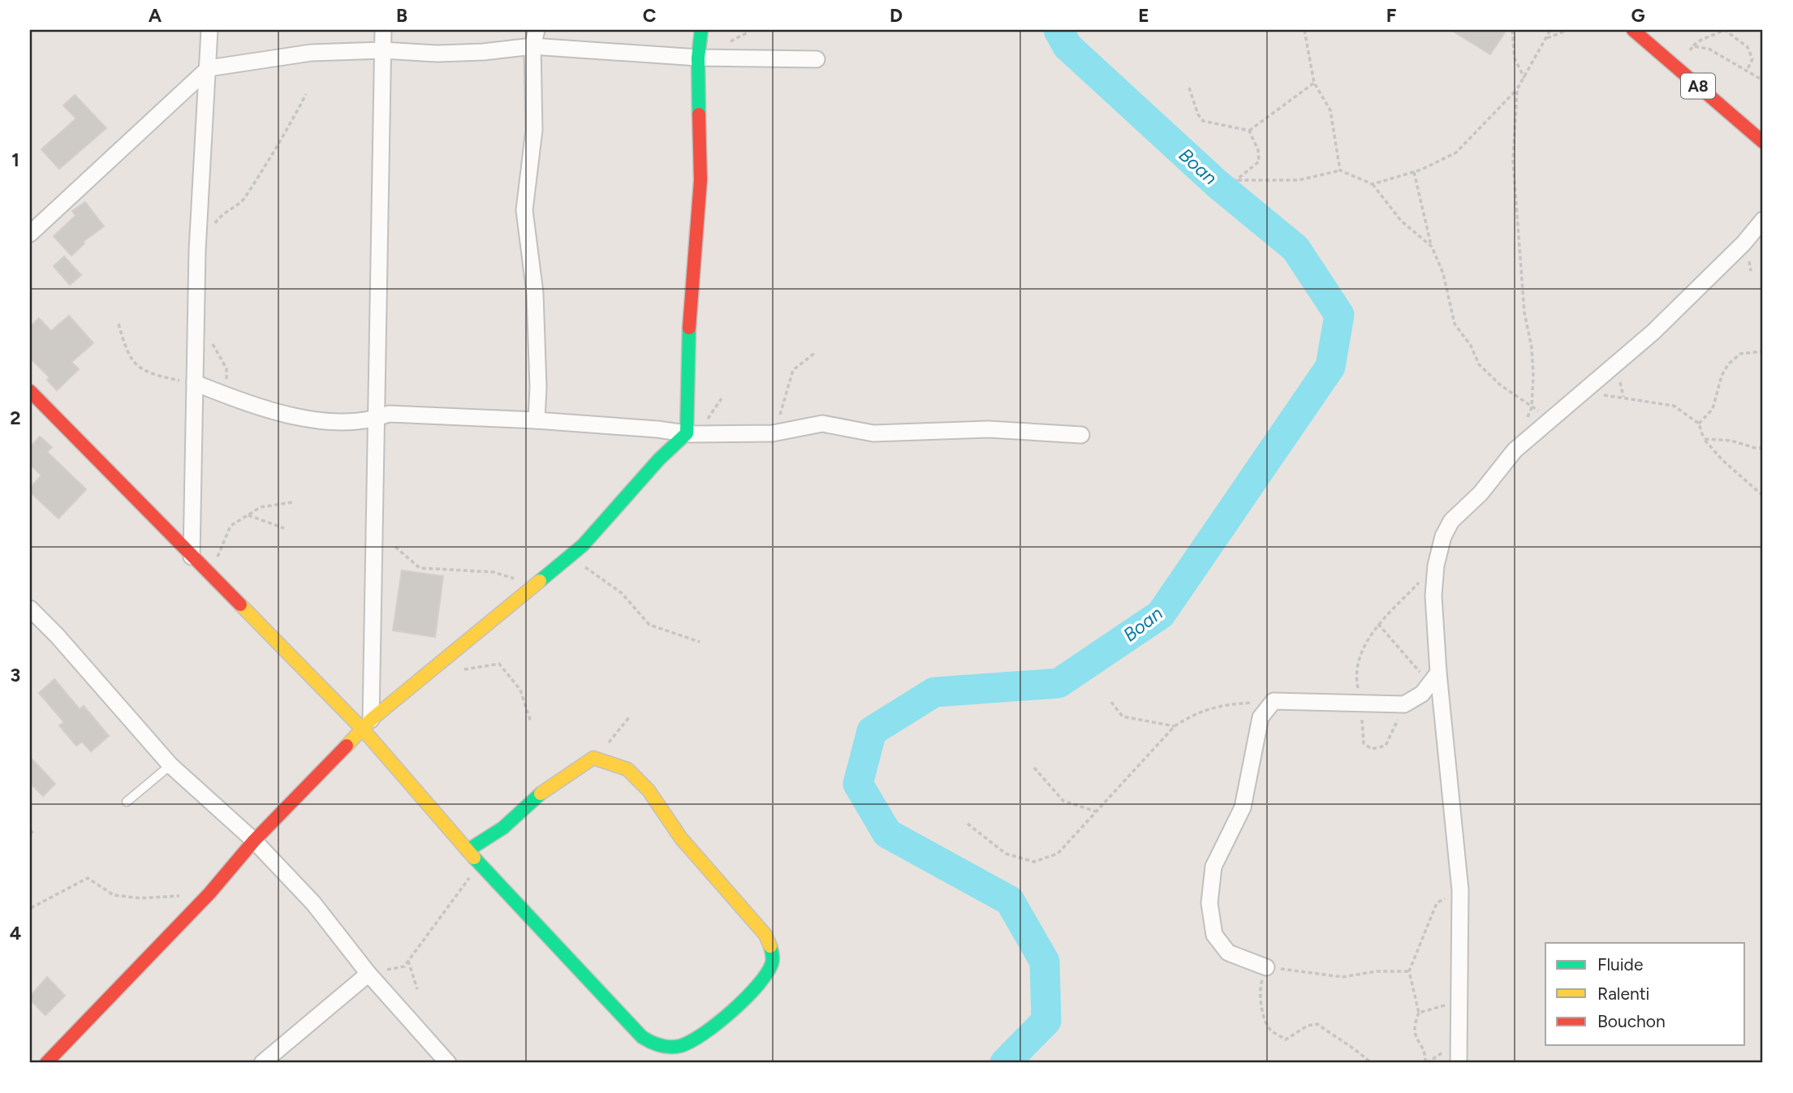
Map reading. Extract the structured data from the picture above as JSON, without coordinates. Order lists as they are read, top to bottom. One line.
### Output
{"streets":{"street":["A8"]},"water":["Boan"],"legend":["Fluide","Ralenti","Bouchon"],"grid":{"columns":["A","B","C","D","E","F","G"],"rows":["1","2","3","4"]}}
